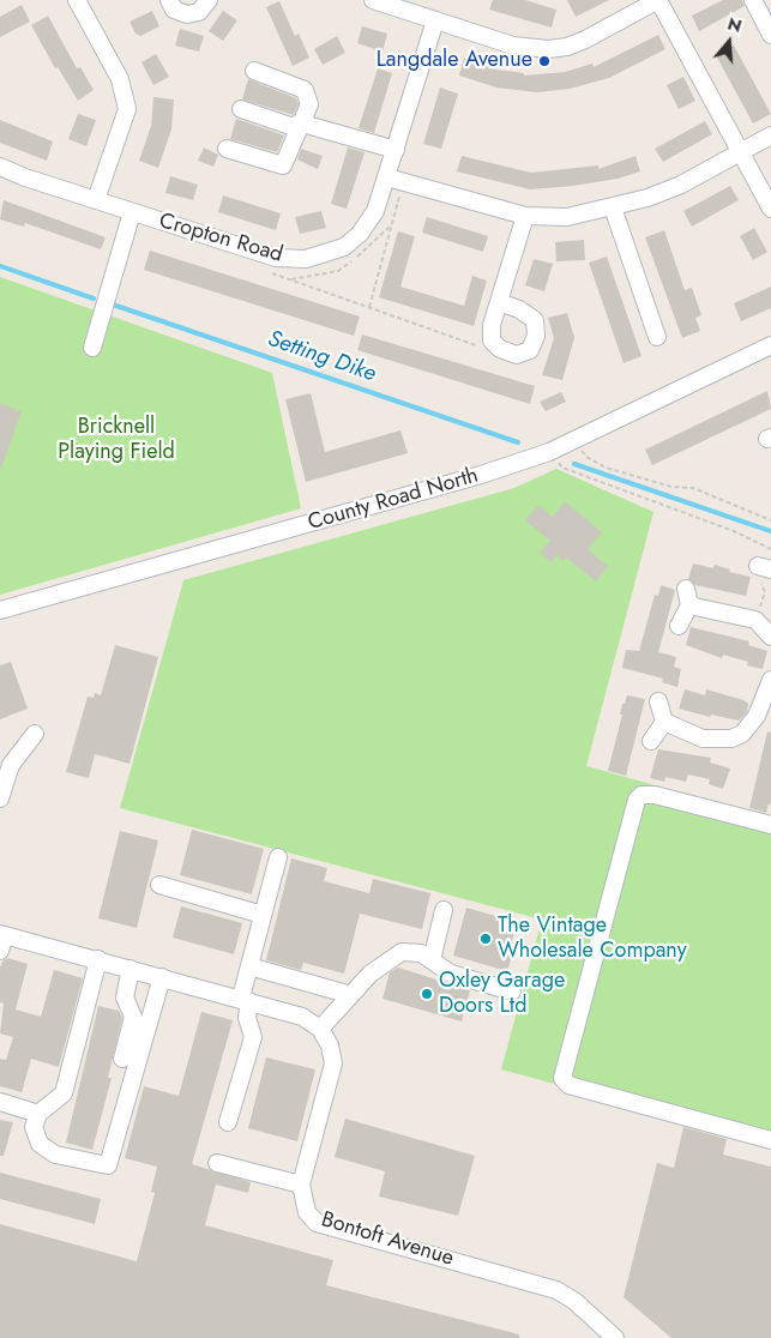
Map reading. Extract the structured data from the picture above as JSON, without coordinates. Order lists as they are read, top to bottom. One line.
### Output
{"streets":{"street":["Cropton Road","County Road North","Bontoft Avenue"]},"water":["Setting Dike"],"parks":["Bricknell Playing Field"],"places":["Langdale Avenue","The Vintage Wholesale Company","Oxley Garage Doors Ltd"],"north":"top"}
